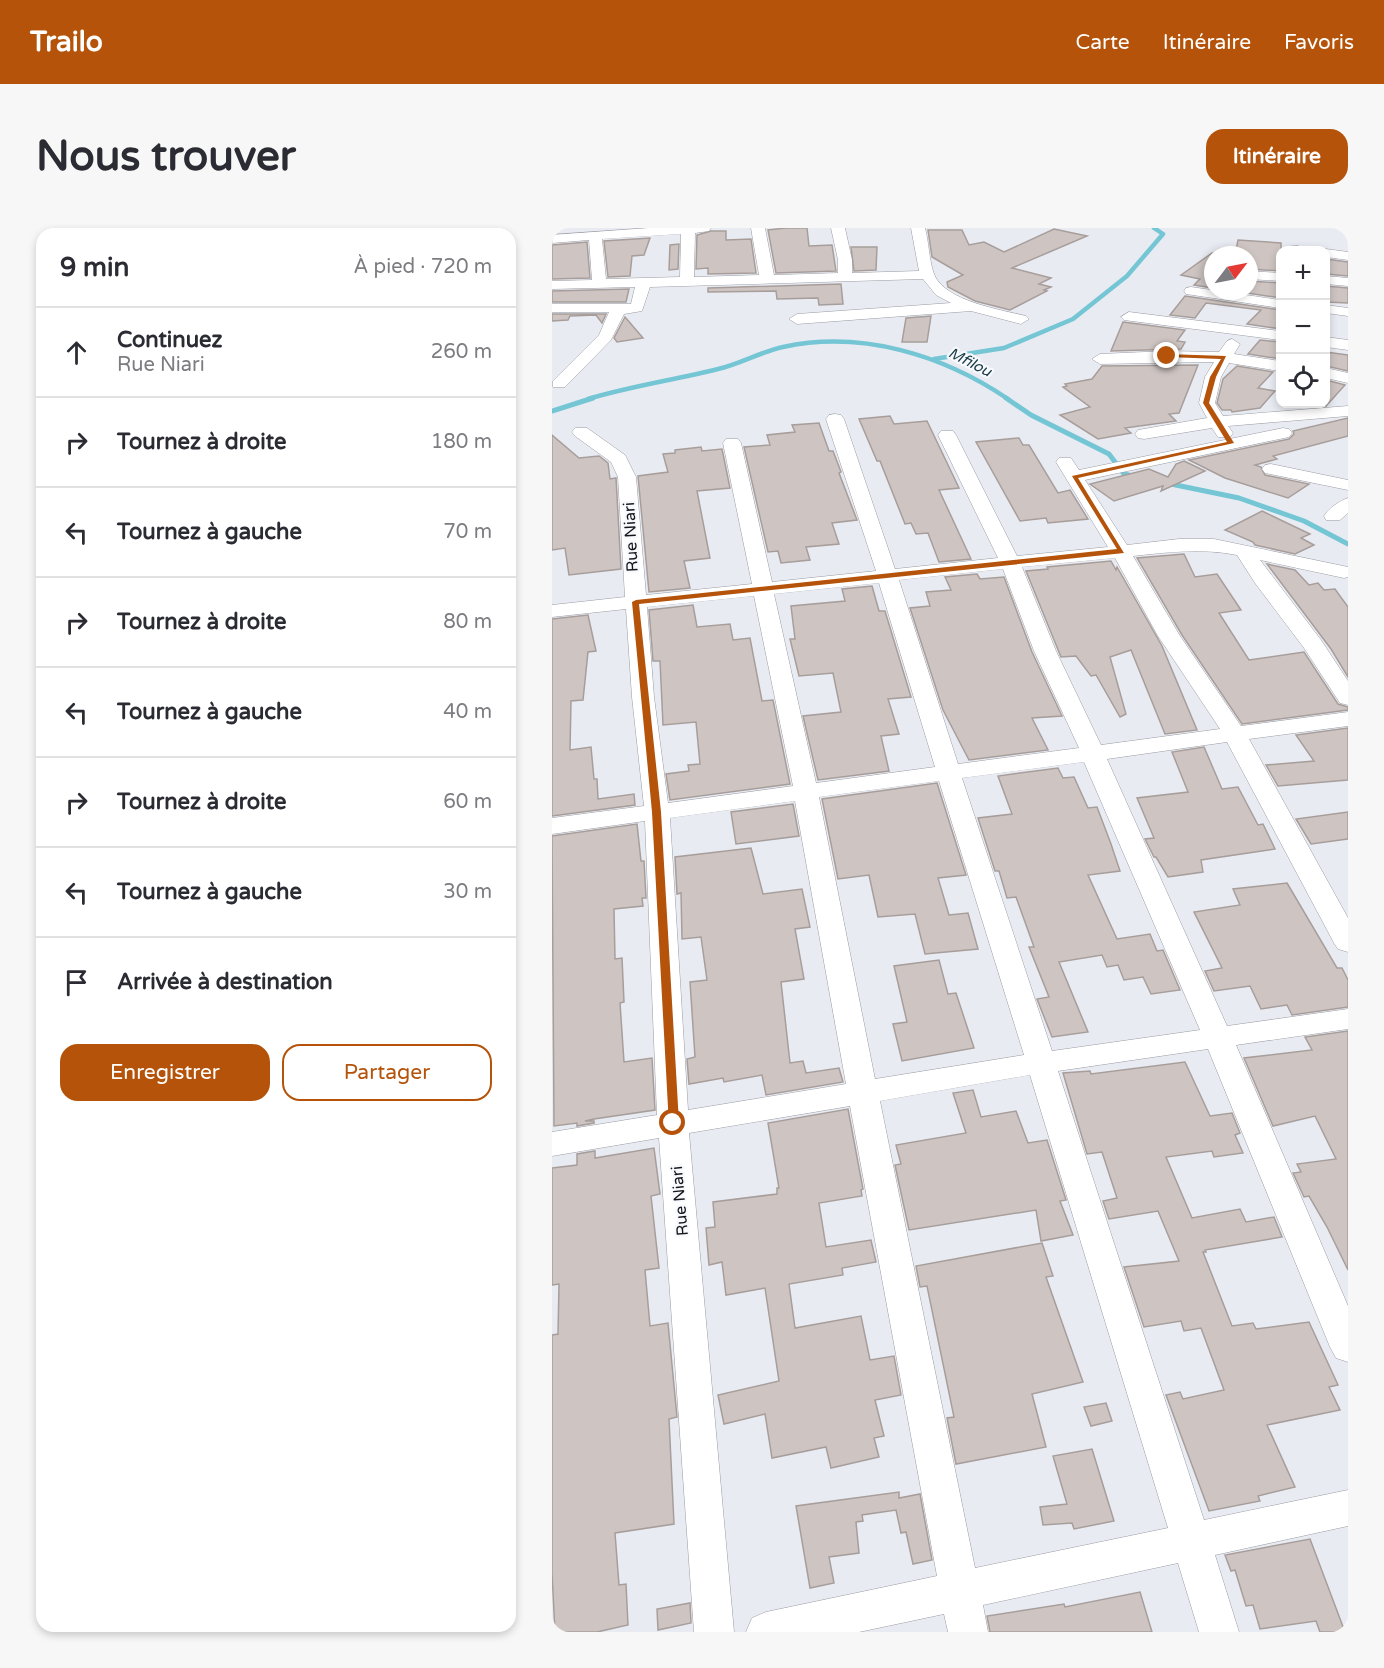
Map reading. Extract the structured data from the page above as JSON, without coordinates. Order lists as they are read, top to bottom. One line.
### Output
{"streets":{"street":["Rue Niari"]},"water":["Mfilou"],"north":"top right","page":{"header":"Trailo","nav":["Carte","Itinéraire","Favoris"],"buttons":["Itinéraire",["Enregistrer","Partager"]],"title":"Nous trouver","heading":["9 min","À pied · 720 m"],"map_buttons":["+","−"],"list":[["Continuez","Rue Niari","260 m"],["Tournez à droite","180 m"],["Tournez à gauche","70 m"],["Tournez à droite","80 m"],["Tournez à gauche","40 m"],["Tournez à droite","60 m"],["Tournez à gauche","30 m"],"Arrivée à destination"]}}
